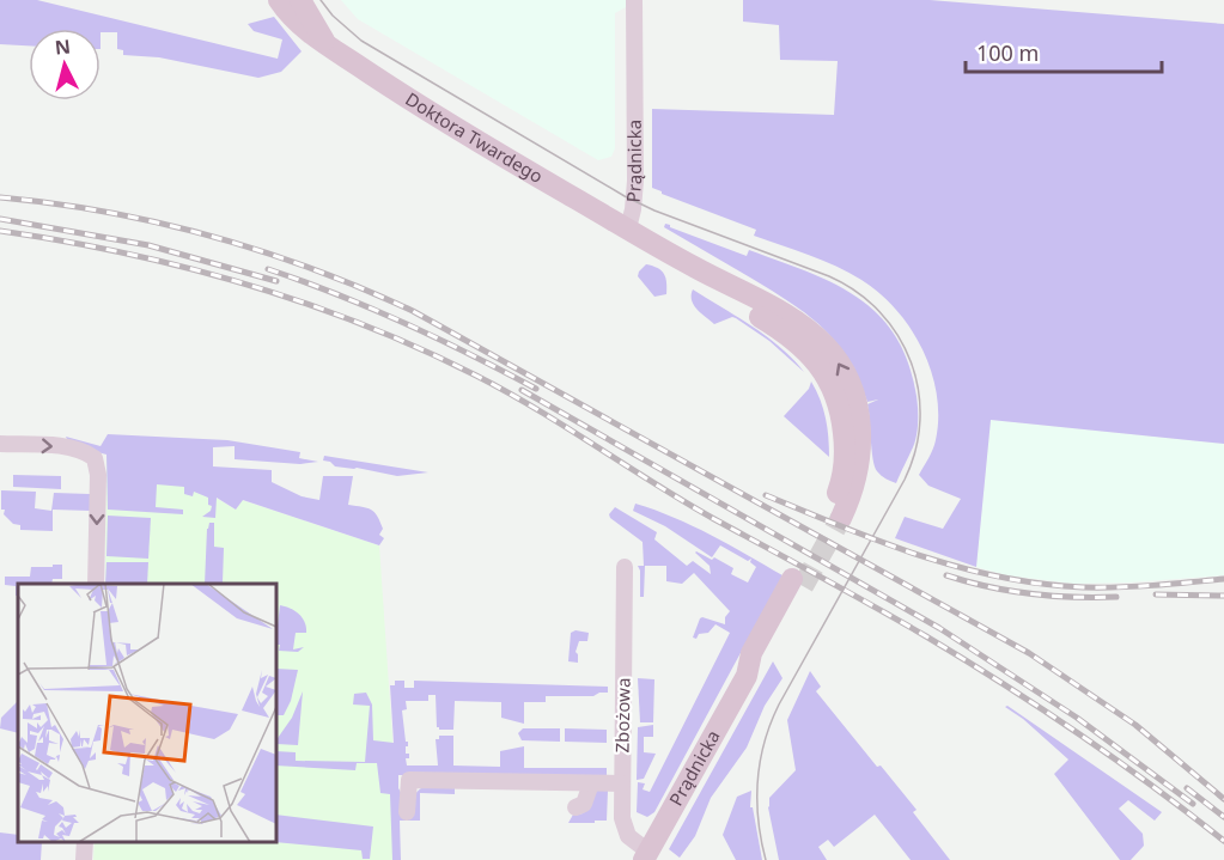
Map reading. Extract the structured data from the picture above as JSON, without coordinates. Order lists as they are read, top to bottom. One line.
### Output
{"streets":{"street":["Doktora Twardego","Prądnicka","Zbożowa"]},"crossings":[["Doktora Twardego","Prądnicka"],["Prądnicka","Zbożowa"]],"scale_bar":"100 m","north":"top"}
